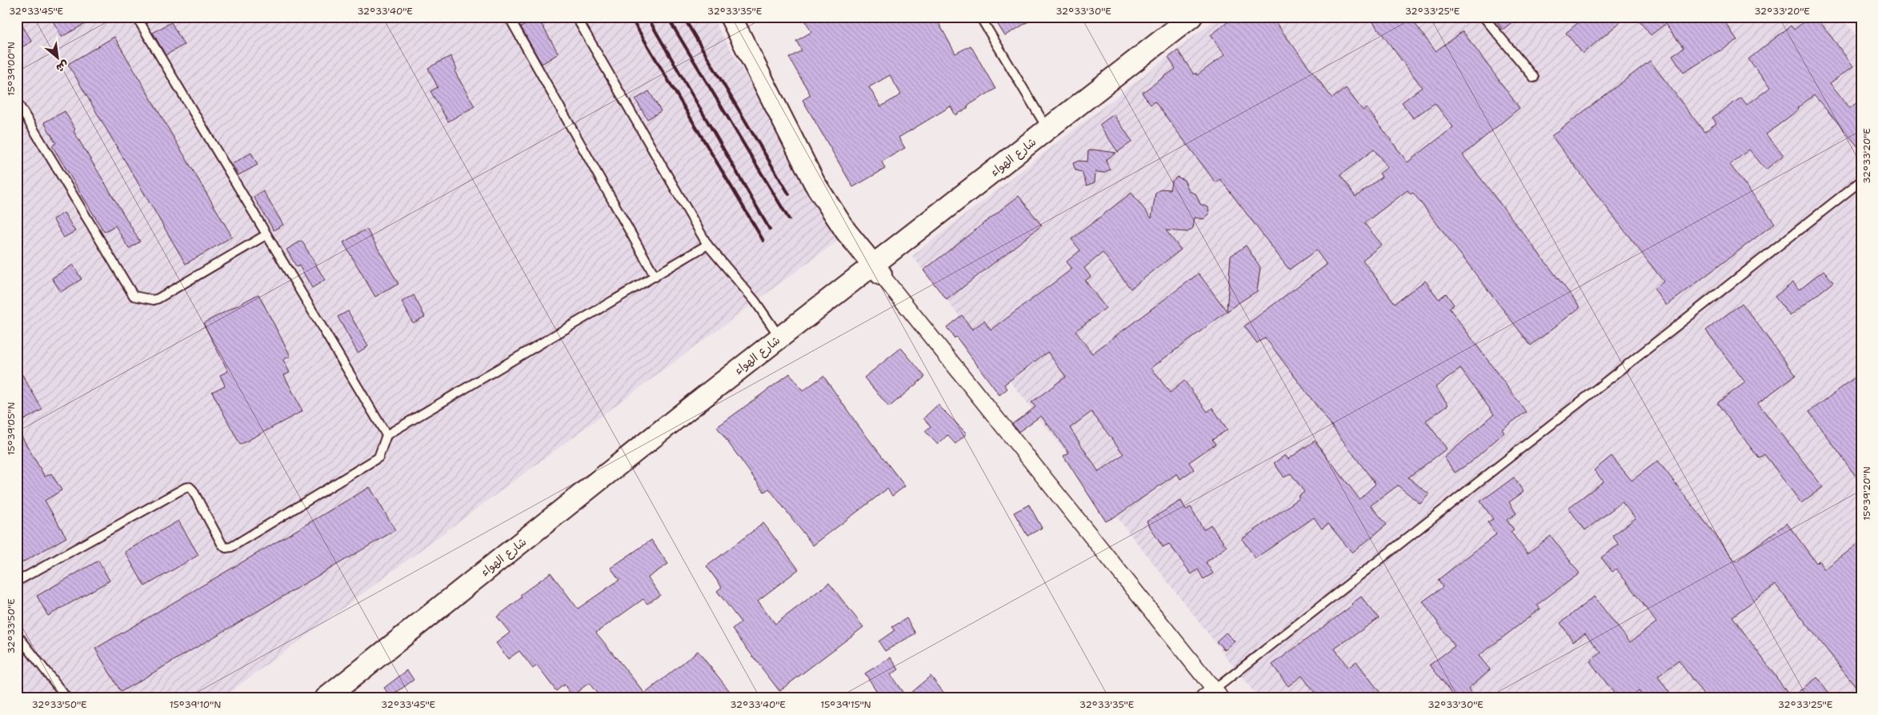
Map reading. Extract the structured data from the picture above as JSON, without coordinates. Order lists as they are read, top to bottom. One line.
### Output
{"streets":{"street":["شارع الهواء"]},"north":"bottom right","coordinates":["32°33'45\"E","32°33'40\"E","32°33'35\"E","32°33'30\"E","32°33'25\"E","32°33'20\"E","15°39'00\"N","15°39'05\"N","15°39'20\"N","32°33'50\"E","15°39'10\"N","15°39'15\"N"]}
